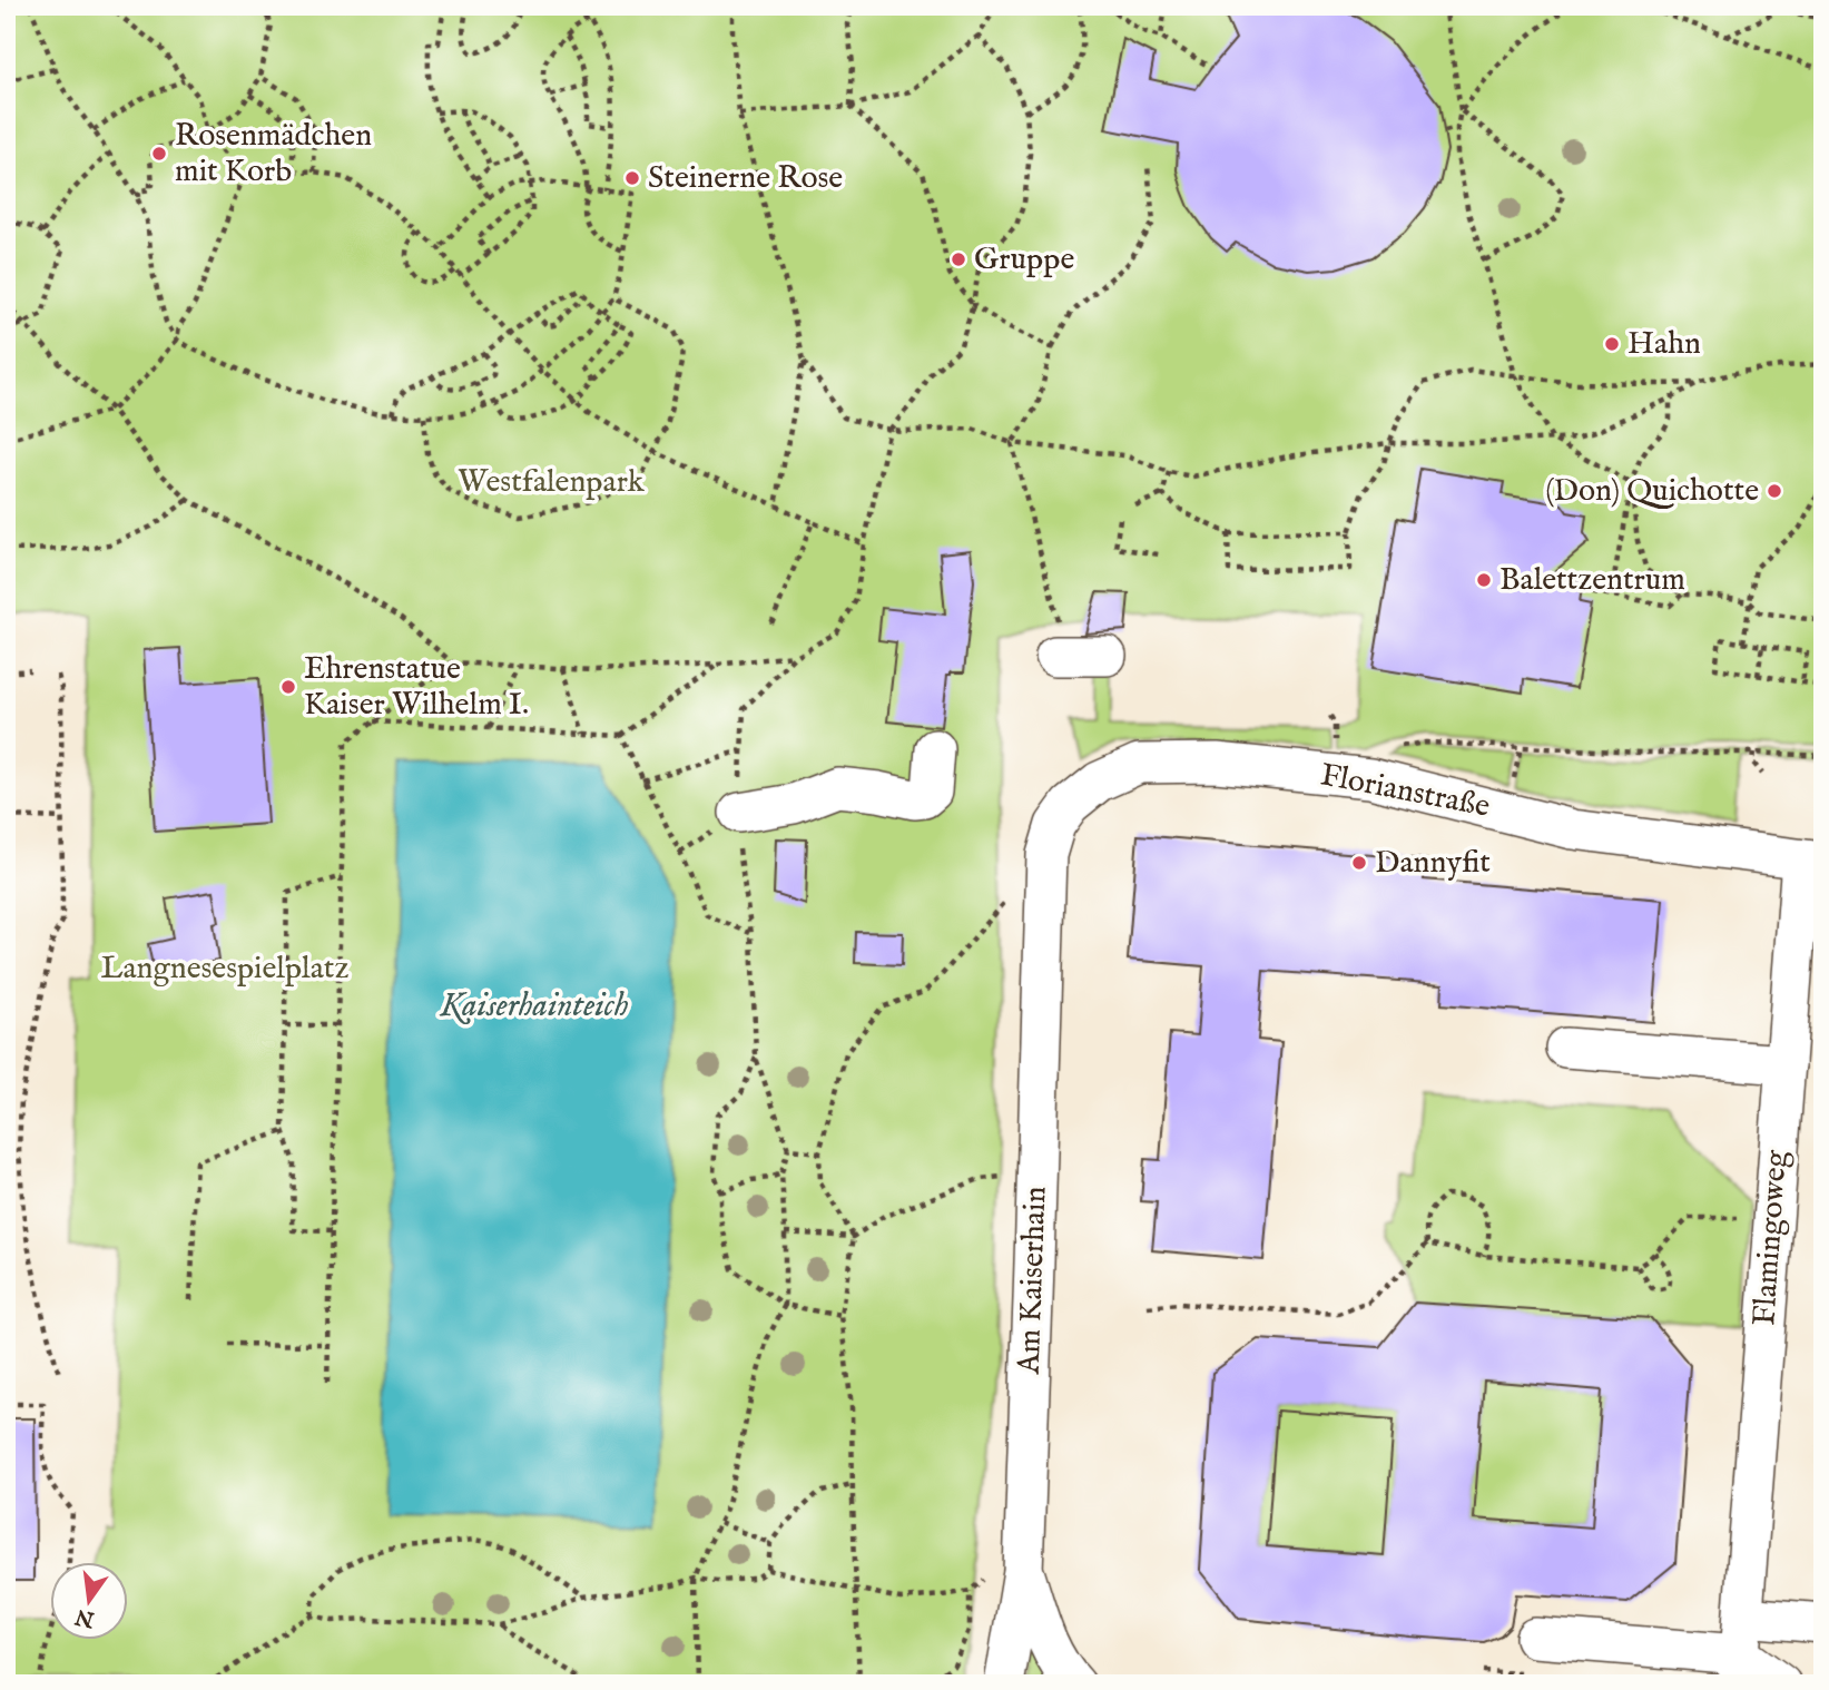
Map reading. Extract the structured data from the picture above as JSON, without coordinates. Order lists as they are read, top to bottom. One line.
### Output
{"streets":{"street":["Florianstraße","Flamingoweg","Am Kaiserhain"]},"crossings":[["Florianstraße","Flamingoweg"],["Florianstraße","Am Kaiserhain"]],"water":["Kaiserhainteich"],"parks":["Westfalenpark","Langnesespielplatz"],"places":["Rosenmädchen mit Korb","Steinerne Rose","Gruppe","Hahn","(Don) Quichotte","Balettzentrum","Ehrenstatue Kaiser Wilhelm I.","Dannyfit"],"north":"bottom"}
